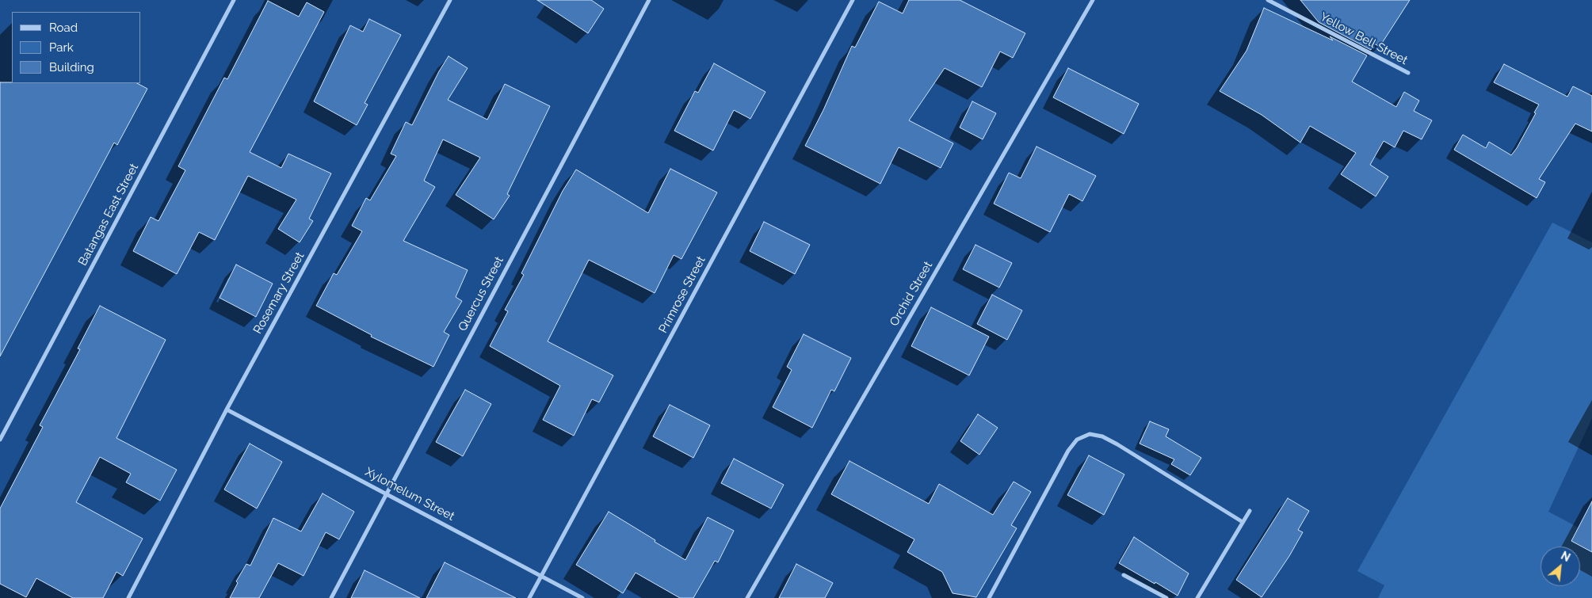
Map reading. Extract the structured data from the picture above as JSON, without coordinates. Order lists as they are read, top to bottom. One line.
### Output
{"streets":{"street":["Yellow Bell Street","Batangas East Street","Rosemary Street","Quercus Street","Orchid Street","Primrose Street","Xylomelum Street"]},"crossings":[["Rosemary Street","Xylomelum Street"],["Quercus Street","Xylomelum Street"],["Primrose Street","Xylomelum Street"]],"legend":["Road","Park","Building"],"north":"top right"}
